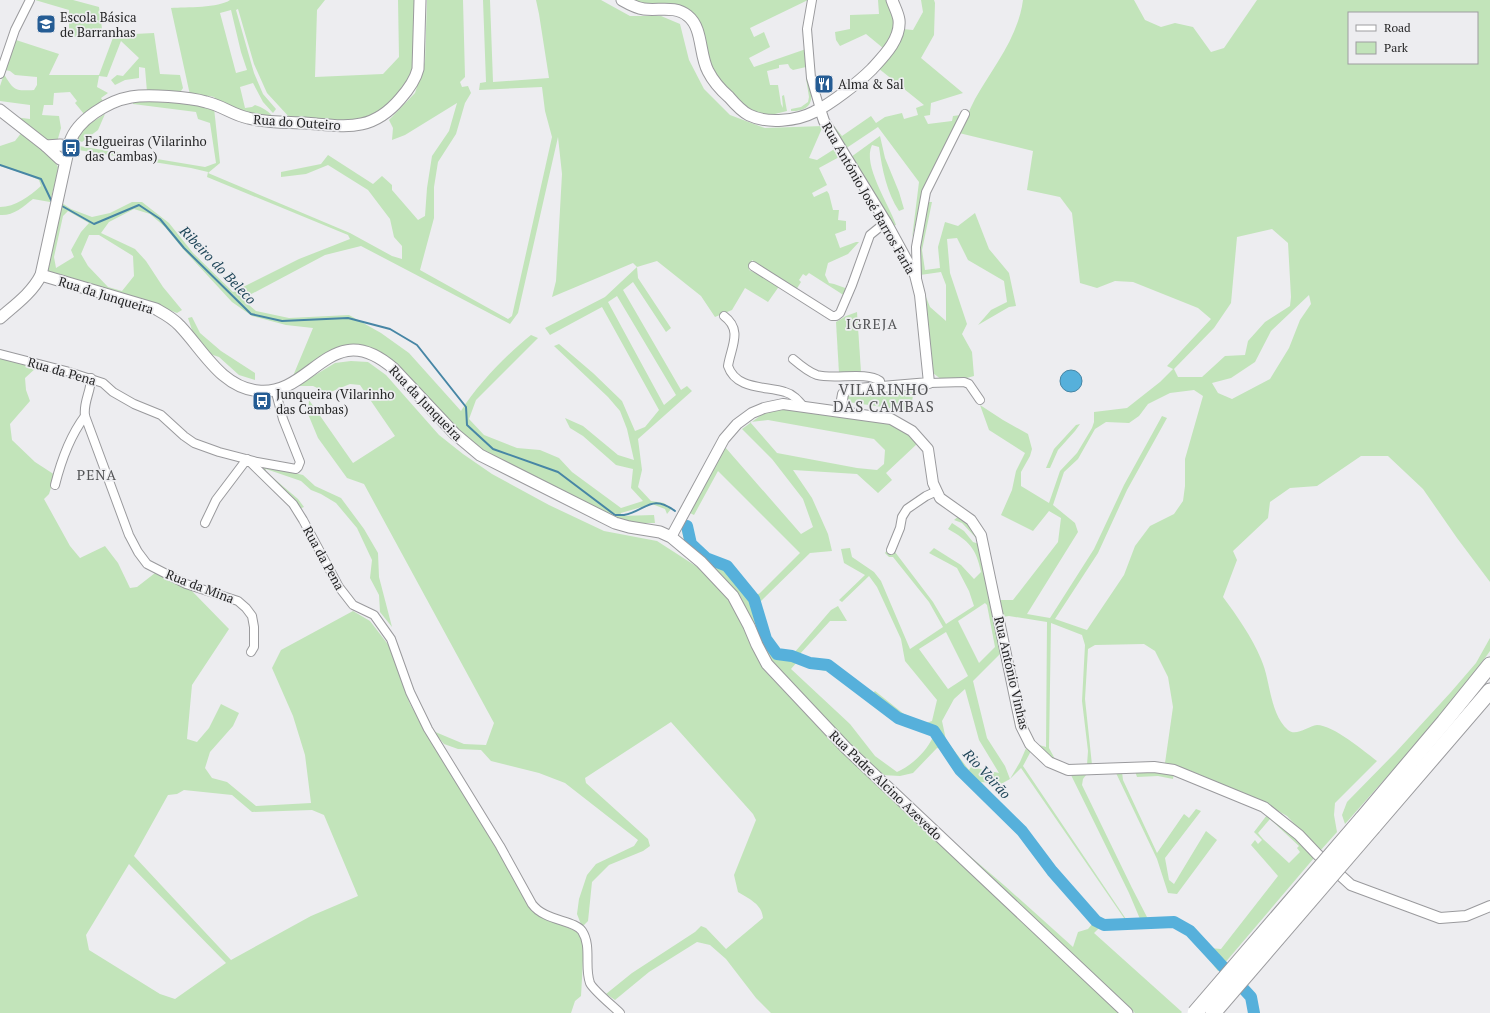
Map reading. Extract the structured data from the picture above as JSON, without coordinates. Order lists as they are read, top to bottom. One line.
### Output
{"streets":{"main road":["Rua do Outeiro","Rua da Junqueira","Rua Padre Alcino Azevedo"],"street":["Rua António José Barros Faria","Rua da Pena","Rua da Mina","Rua António Vinhas"]},"crossings":[["Rua do Outeiro","Rua da Junqueira"],["Rua da Junqueira","Rua da Pena"],["Rua da Junqueira","Rua António Vinhas"],["Rua da Junqueira","Rua Padre Alcino Azevedo"],["Rua António Vinhas","Rua Padre Alcino Azevedo"]],"districts":["IGREJA","VILARINHO DAS CAMBAS","PENA"],"water":["Ribeiro do Beleco","Rio Veirão"],"places":{"school or university":["Escola Básica de Barranhas"],"restaurant":["Alma & Sal"],"bus stop":["Felgueiras (Vilarinho das Cambas)","Junqueira (Vilarinho das Cambas)"]},"legend":["Road","Park"]}
